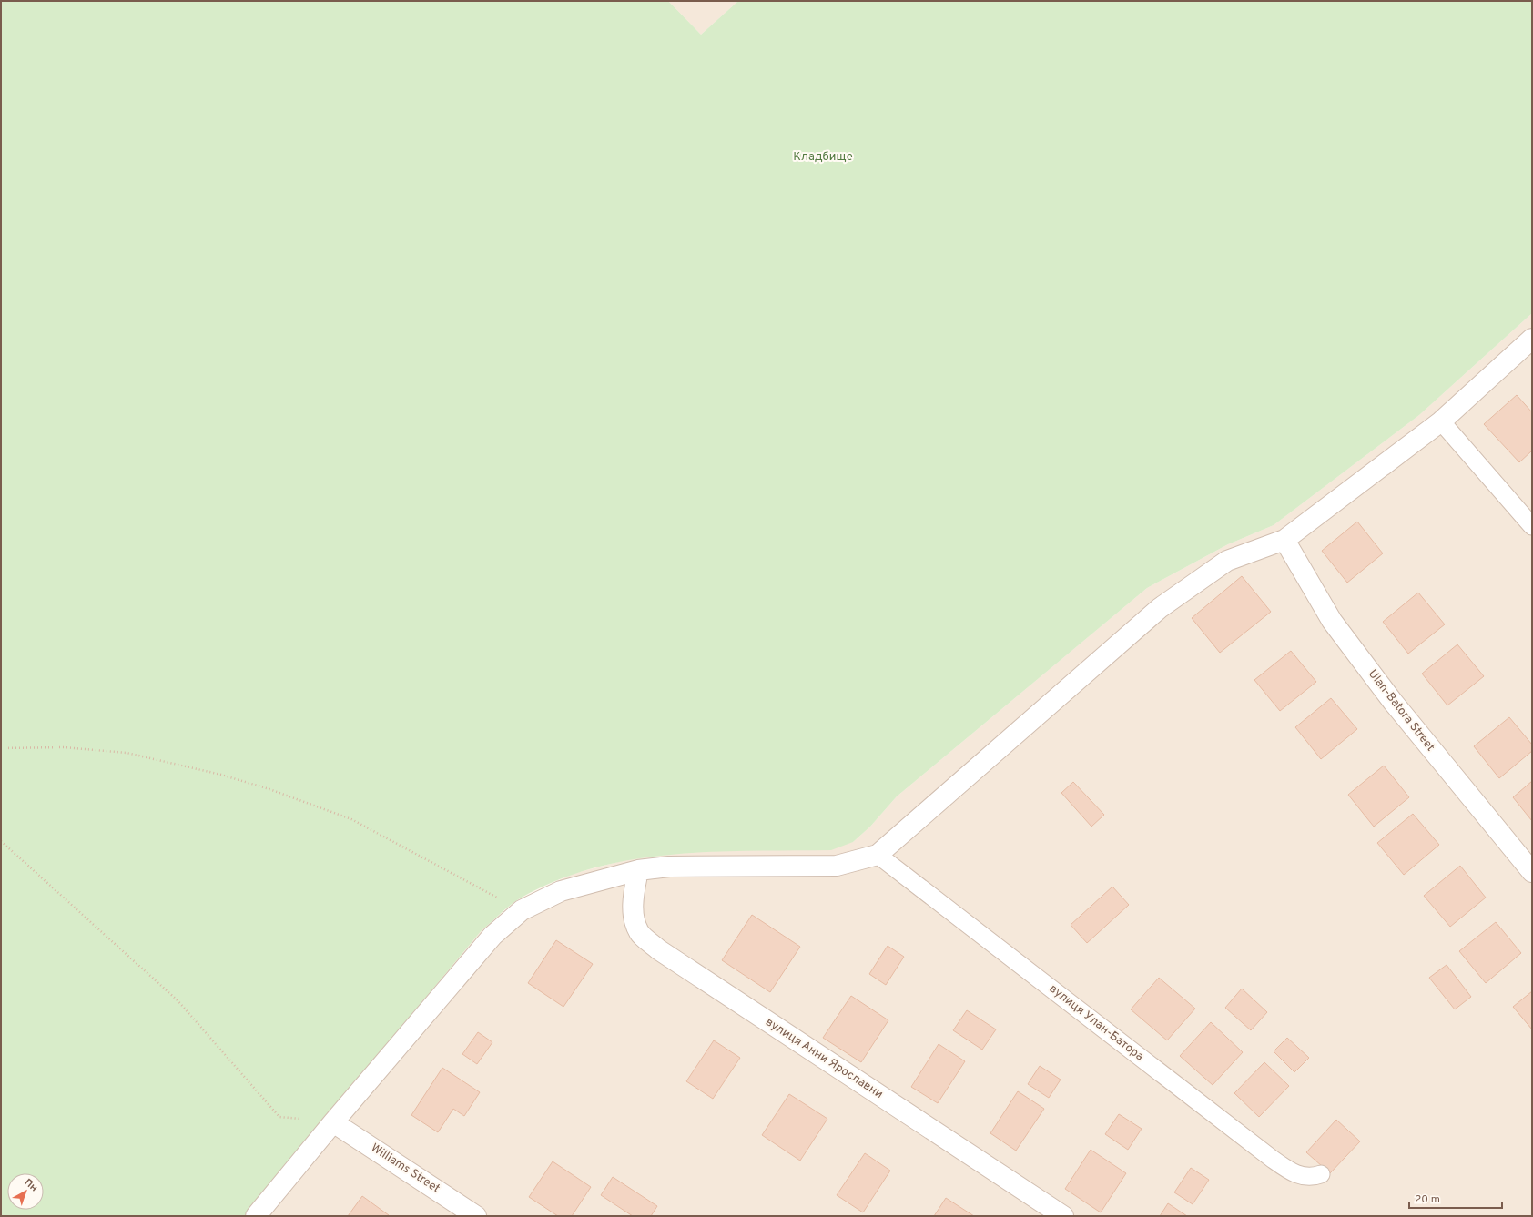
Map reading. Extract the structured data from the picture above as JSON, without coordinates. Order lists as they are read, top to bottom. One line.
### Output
{"streets":{"street":["Ulan-Batora Street","вулиця Анни Ярославни","Williams Street"],"lane":["вулиця Улан-Батора"]},"parks":["Кладбище"],"scale_bar":"20 m","north":"top right"}
